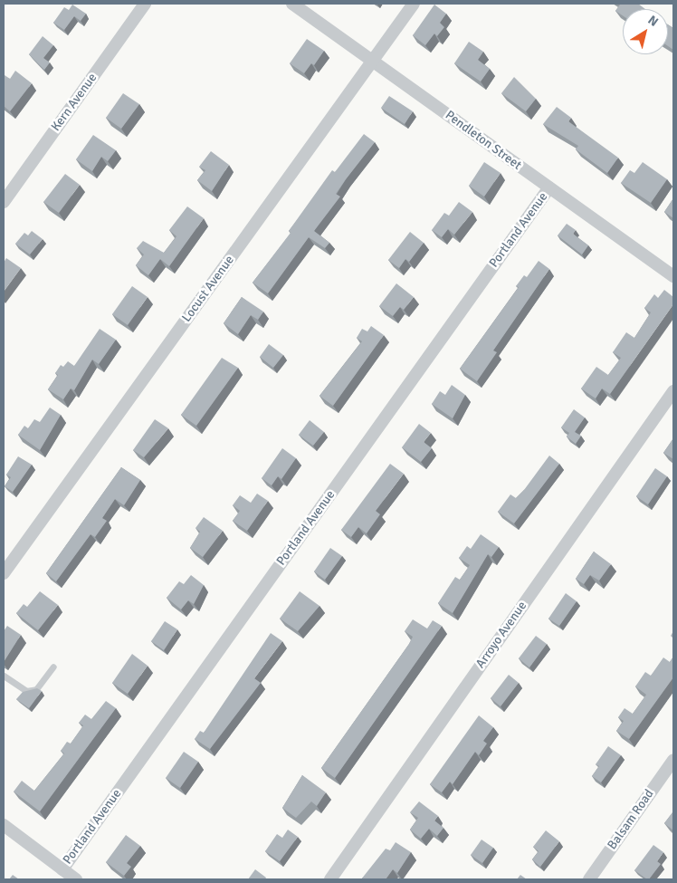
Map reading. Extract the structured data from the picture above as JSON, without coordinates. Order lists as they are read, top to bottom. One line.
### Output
{"streets":{"street":["Kern Avenue","Pendleton Street","Portland Avenue","Locust Avenue","Arroyo Avenue","Balsam Road"]},"crossings":[["Pendleton Street","Portland Avenue"],["Pendleton Street","Locust Avenue"]],"north":"top right"}
